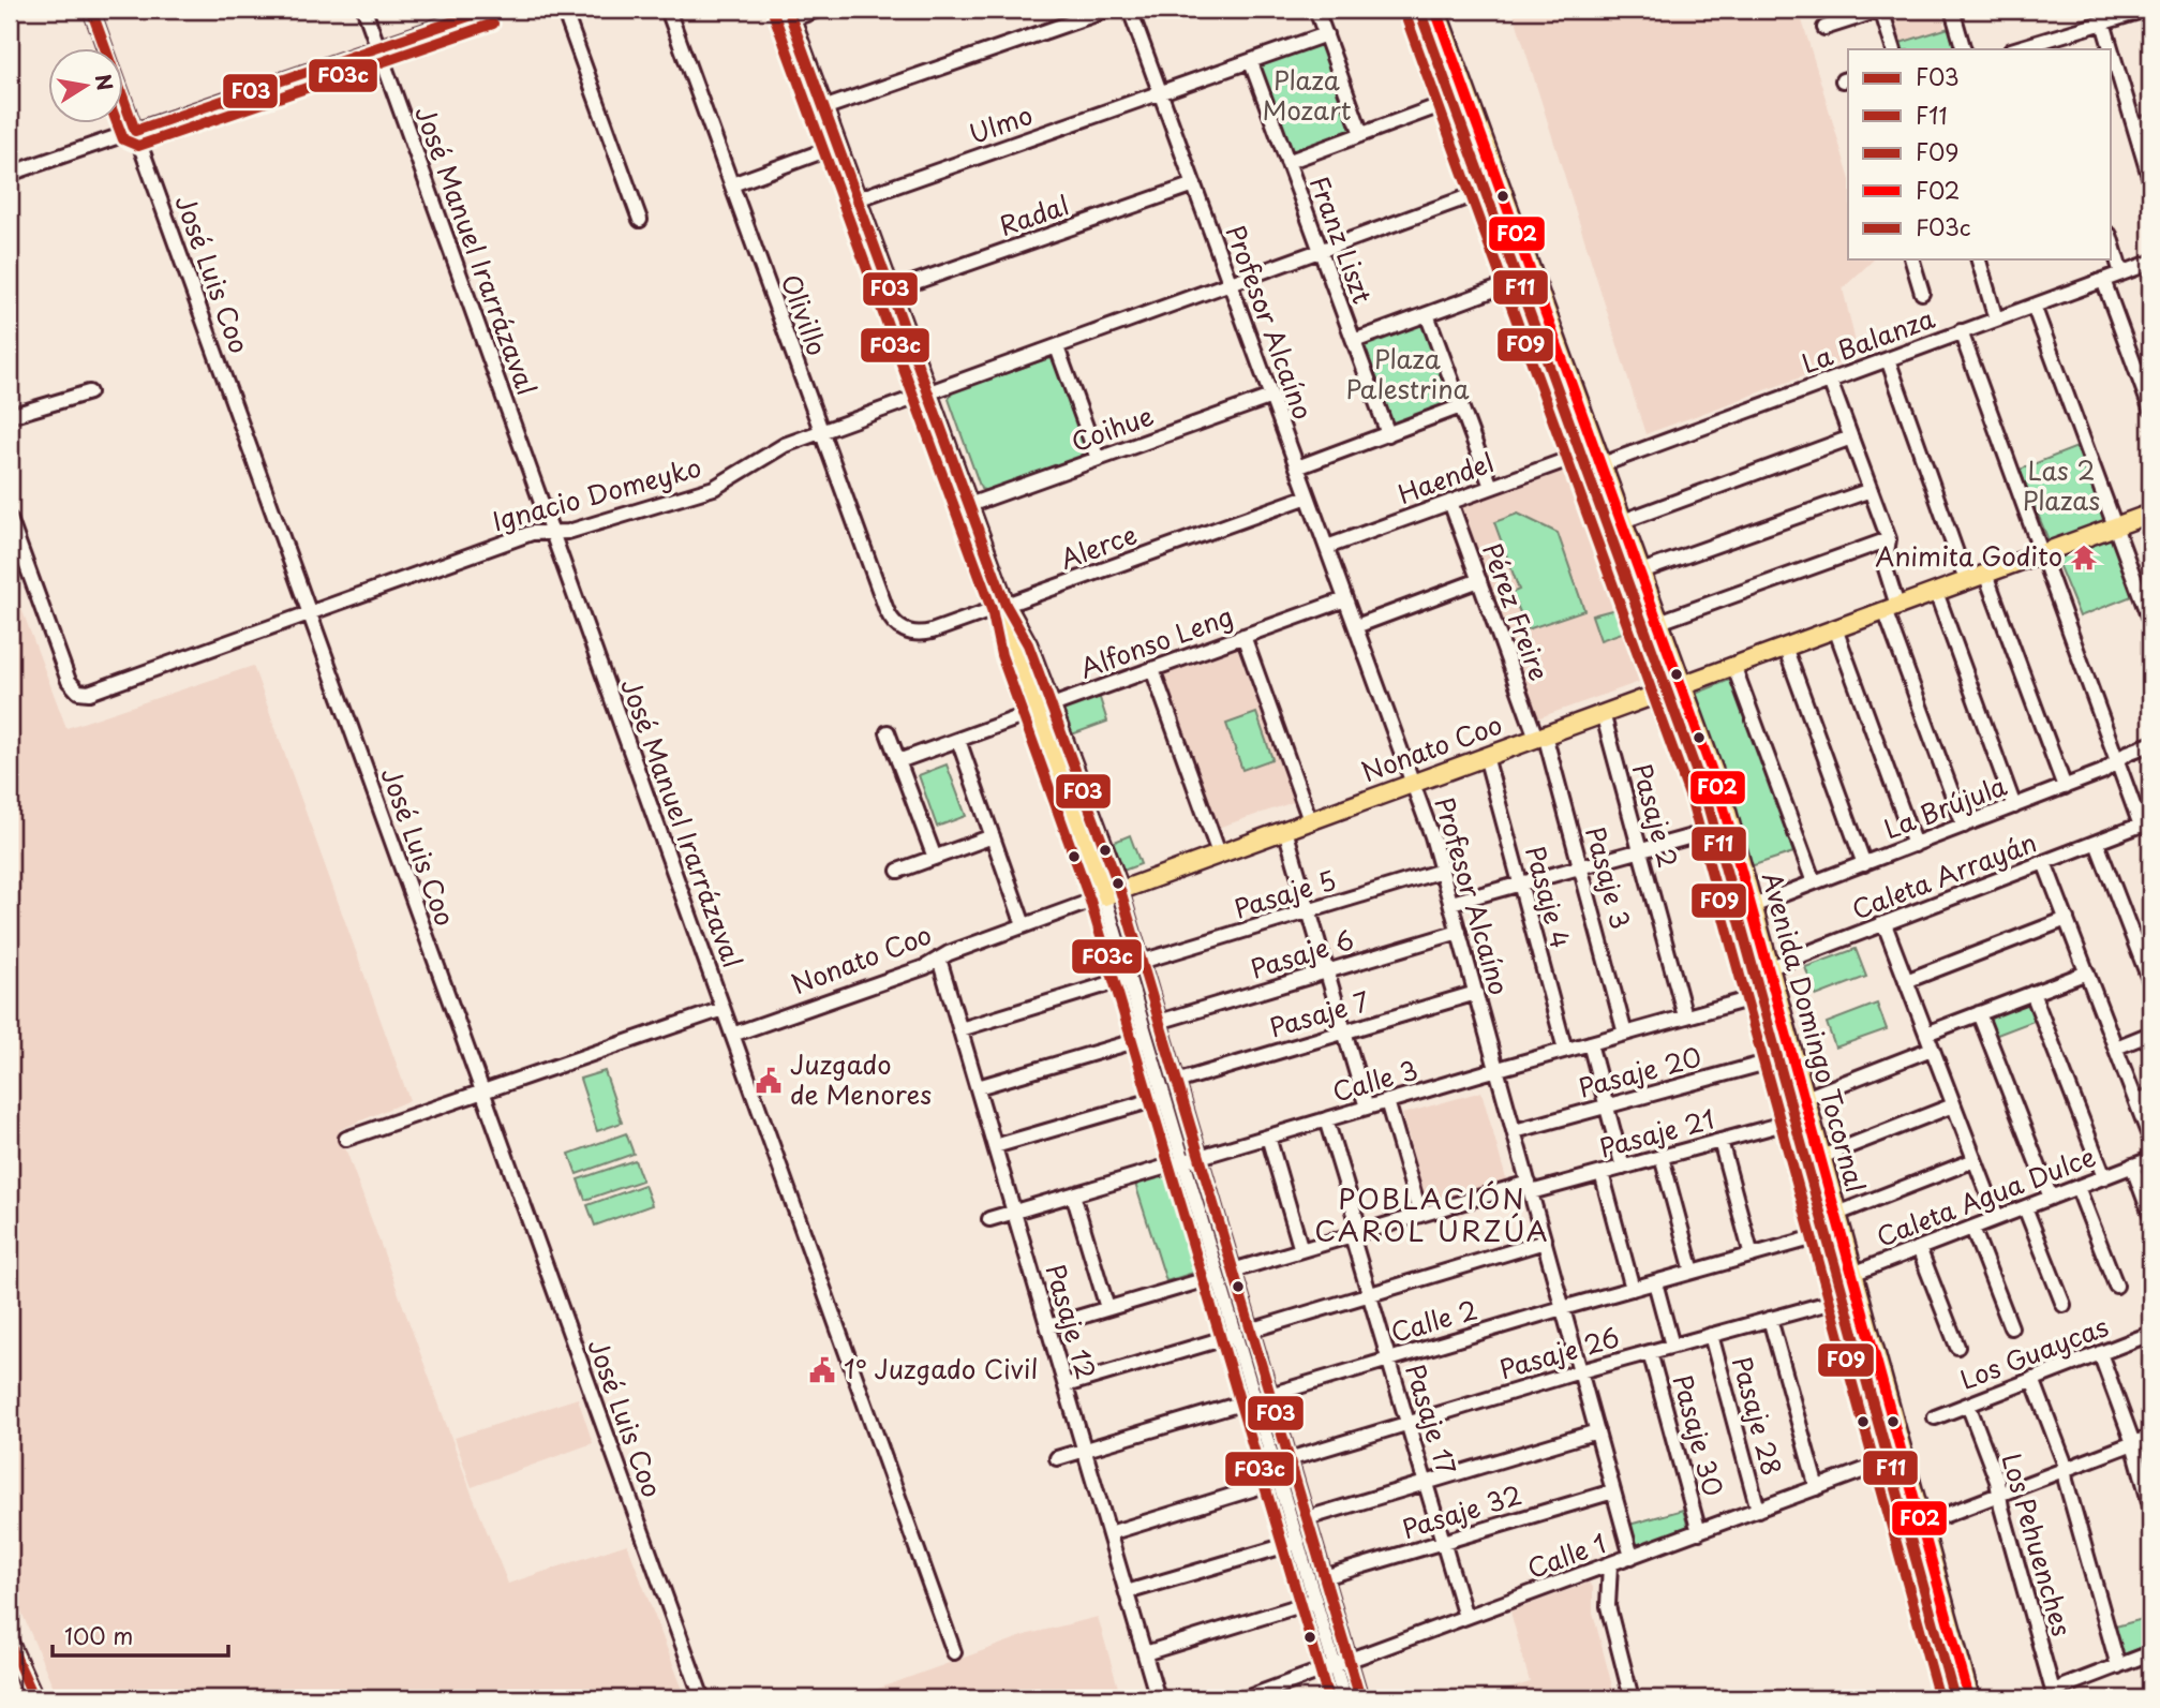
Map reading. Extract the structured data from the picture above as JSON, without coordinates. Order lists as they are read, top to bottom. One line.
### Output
{"streets":{"main road":["Nonato Coo","Avenida Domingo Tocornal"],"street":["Ulmo","Radal","Franz Liszt","José Manuel Irarrázaval","José Luis Coo","Olivillo","Profesor Alcaíno","La Balanza","Coihue","Haendel","Ignacio Domeyko","Alerce","Pérez Freire","Alfonso Leng","La Brújula","Pasaje 2","Caleta Arrayán","Pasaje 3","Pasaje 5","Pasaje 4","Pasaje 6","Pasaje 7","Pasaje 20","Calle 3","Pasaje 21","Caleta Agua Dulce","Pasaje 12","Calle 2","Pasaje 26","Los Guaycas","Pasaje 28","Pasaje 17","Pasaje 30","Pasaje 32","Los Pehuenches","Calle 1"]},"crossings":[["Ulmo","Franz Liszt"],["Ulmo","Profesor Alcaíno"],["Radal","Profesor Alcaíno"],["Franz Liszt","Ignacio Domeyko"],["José Manuel Irarrázaval","Ignacio Domeyko"],["José Manuel Irarrázaval","Nonato Coo"],["José Luis Coo","Ignacio Domeyko"],["Olivillo","Ignacio Domeyko"],["Olivillo","Alerce"],["Profesor Alcaíno","Coihue"],["Profesor Alcaíno","Haendel"],["Profesor Alcaíno","Ignacio Domeyko"],["Profesor Alcaíno","Alerce"],["Profesor Alcaíno","Alfonso Leng"],["Profesor Alcaíno","Nonato Coo"],["Profesor Alcaíno","Pasaje 5"],["Profesor Alcaíno","Pasaje 6"],["Profesor Alcaíno","Pasaje 7"],["Profesor Alcaíno","Pasaje 20"],["Profesor Alcaíno","Calle 3"],["Profesor Alcaíno","Pasaje 21"],["Profesor Alcaíno","Calle 2"],["Profesor Alcaíno","Pasaje 26"],["Profesor Alcaíno","Pasaje 32"],["Profesor Alcaíno","Calle 1"],["La Balanza","Avenida Domingo Tocornal"],["Haendel","Pérez Freire"],["Haendel","Avenida Domingo Tocornal"],["Ignacio Domeyko","Avenida Domingo Tocornal"],["Pérez Freire","Nonato Coo"],["Pérez Freire","Pasaje 3"],["Nonato Coo","Pasaje 2"],["Nonato Coo","Pasaje 3"],["Nonato Coo","Pasaje 4"],["Nonato Coo","Avenida Domingo Tocornal"],["Nonato Coo","Pasaje 12"],["La Brújula","Avenida Domingo Tocornal"],["Pasaje 2","Calle 3"],["Caleta Arrayán","Avenida Domingo Tocornal"],["Pasaje 3","Calle 3"],["Pasaje 4","Calle 3"],["Avenida Domingo Tocornal","Pasaje 20"],["Avenida Domingo Tocornal","Calle 3"],["Avenida Domingo Tocornal","Pasaje 21"],["Avenida Domingo Tocornal","Caleta Agua Dulce"],["Avenida Domingo Tocornal","Calle 2"],["Avenida Domingo Tocornal","Pasaje 26"],["Avenida Domingo Tocornal","Calle 1"],["Calle 3","Pasaje 12"],["Calle 3","Pasaje 17"],["Pasaje 21","Pasaje 17"],["Pasaje 12","Calle 2"],["Calle 2","Pasaje 17"],["Pasaje 26","Pasaje 28"],["Pasaje 26","Pasaje 17"],["Pasaje 26","Pasaje 30"],["Los Guaycas","Los Pehuenches"],["Pasaje 28","Calle 1"],["Pasaje 17","Pasaje 32"],["Pasaje 17","Calle 1"],["Pasaje 30","Calle 1"]],"districts":["POBLACIÓN CAROL URZÚA"],"parks":["Plaza Mozart","Plaza Palestrina","Las 2 Plazas"],"places":{"temple":["Animita Godito"],"public building":["Juzgado de Menores","1° Juzgado Civil"]},"lines":["transit line F03","transit line F11","transit line F02","transit line F09","transit line F03c"],"legend":["F03","F11","F09","F02","F03c"],"scale_bar":"100 m","north":"right"}
